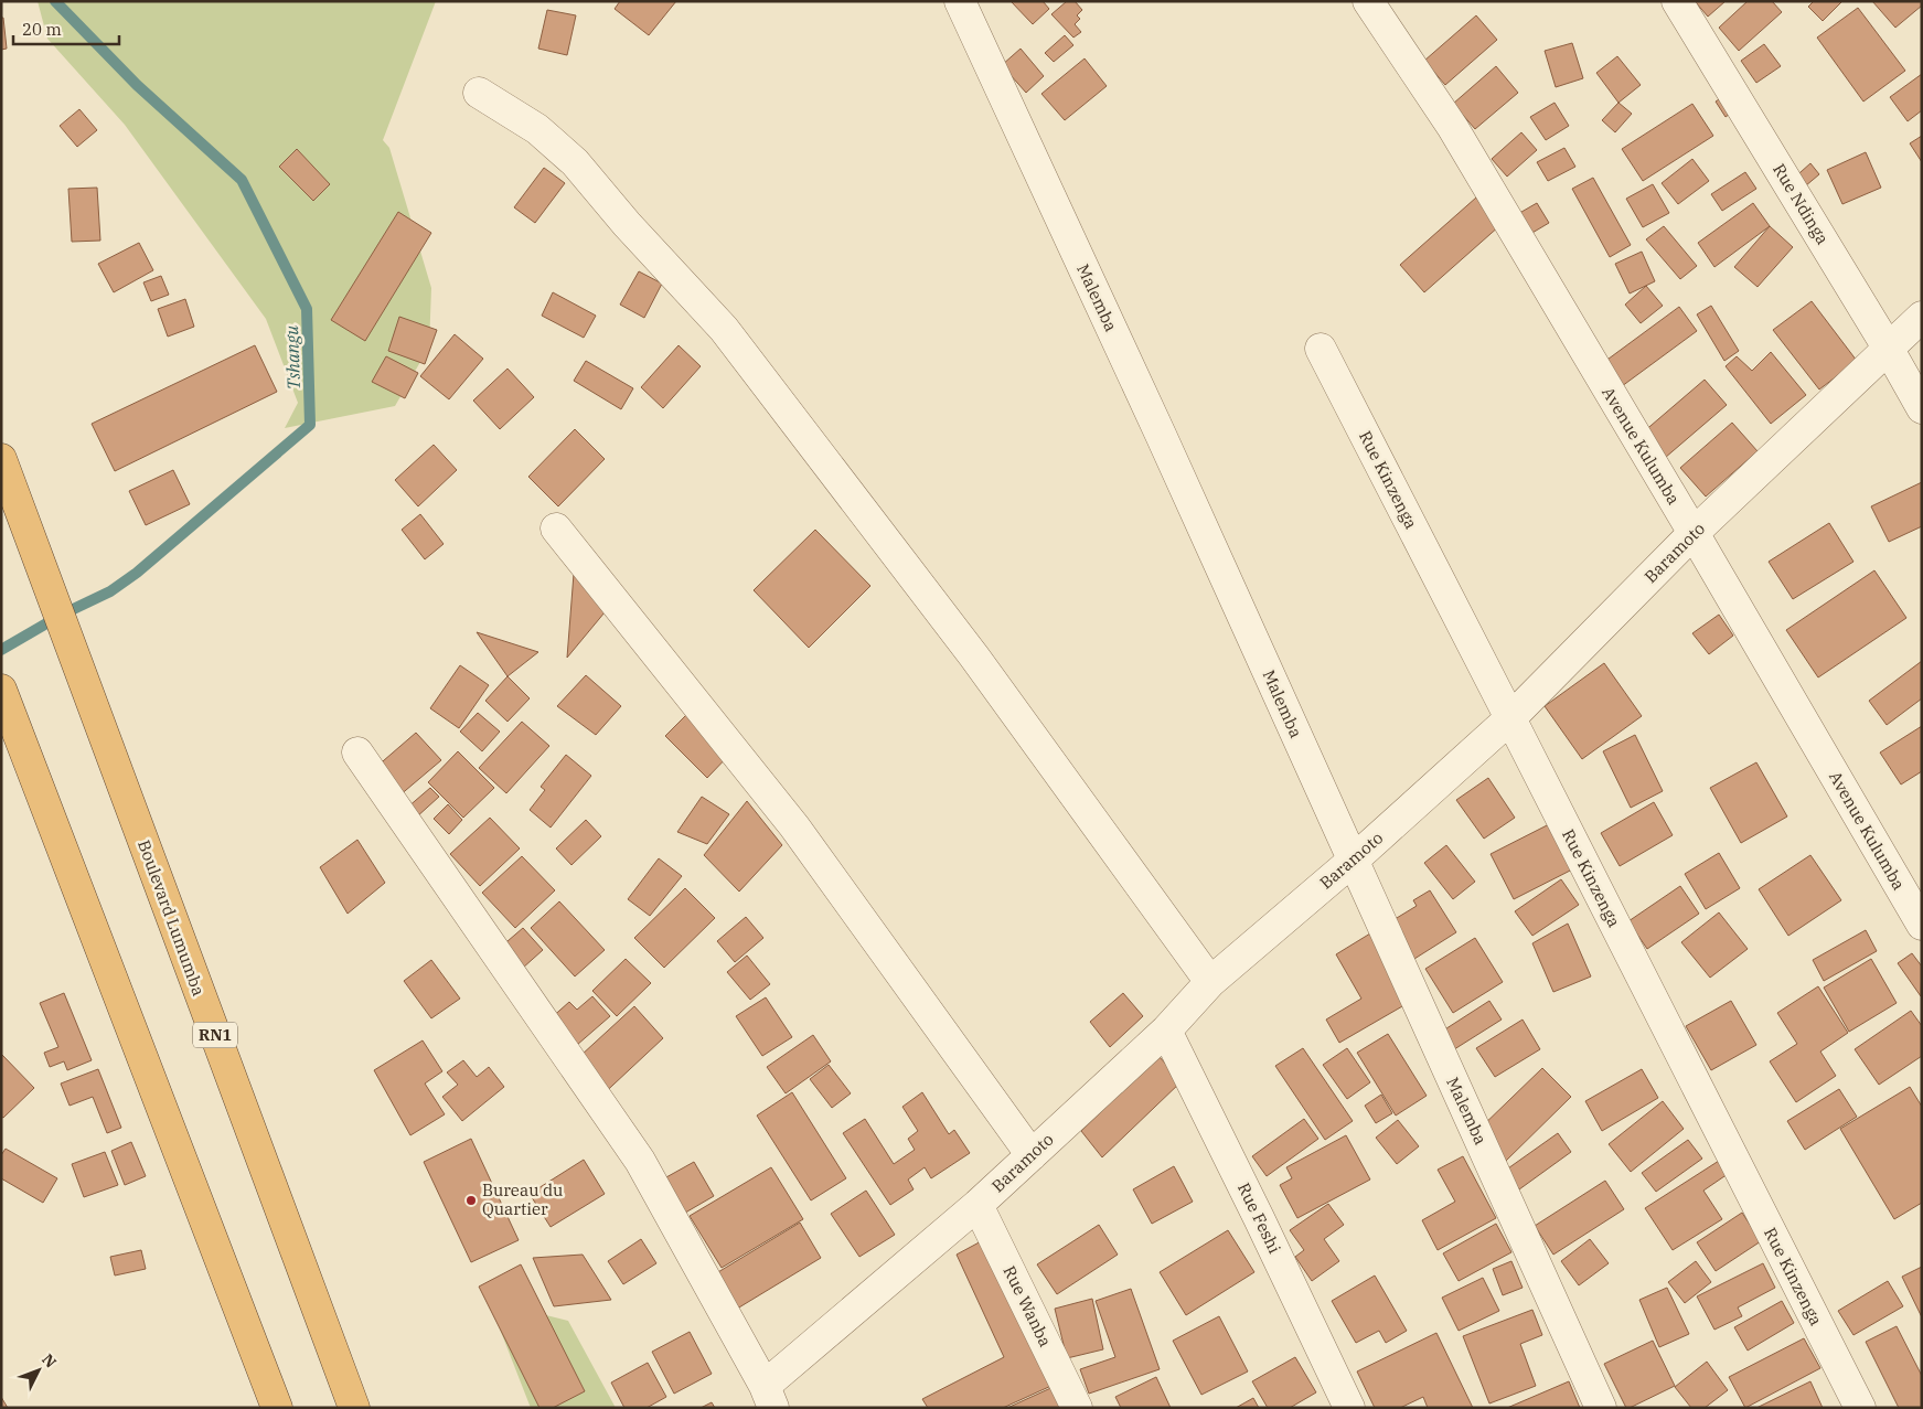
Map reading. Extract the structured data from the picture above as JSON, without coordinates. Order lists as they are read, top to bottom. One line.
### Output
{"streets":{"highway":["Boulevard Lumumba","RN1"],"street":["Rue Ndinga","Malemba","Avenue Kulumba","Rue Kinzenga","Baramoto","Rue Feshi","Rue Wanba"]},"crossings":[["Rue Ndinga","Baramoto"],["Malemba","Baramoto"],["Avenue Kulumba","Baramoto"],["Rue Kinzenga","Baramoto"],["Baramoto","Rue Feshi"],["Baramoto","Rue Wanba"]],"water":["Tshangu"],"places":["Bureau du Quartier"],"scale_bar":"20 m","north":"top right"}
